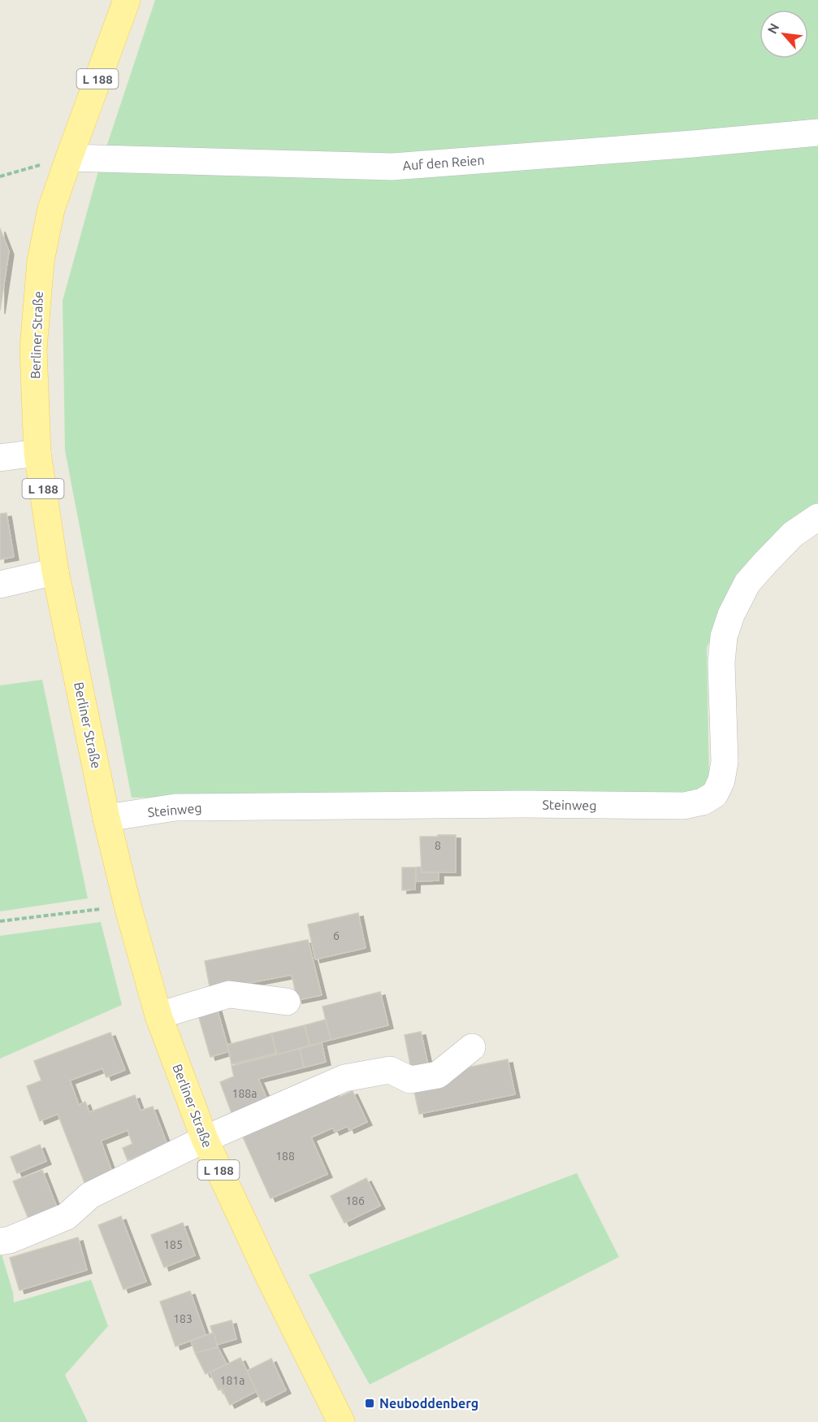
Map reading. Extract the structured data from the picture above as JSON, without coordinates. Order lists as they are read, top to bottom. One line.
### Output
{"streets":{"main road":["L 188","Berliner Straße"],"street":["Auf den Reien","Steinweg"]},"crossings":[["Auf den Reien","Berliner Straße"],["Berliner Straße","Steinweg"]],"places":{"transit":["Neuboddenberg"]},"house_numbers":["8","6","188a","188","186","185","183","181a"],"north":"top left"}
